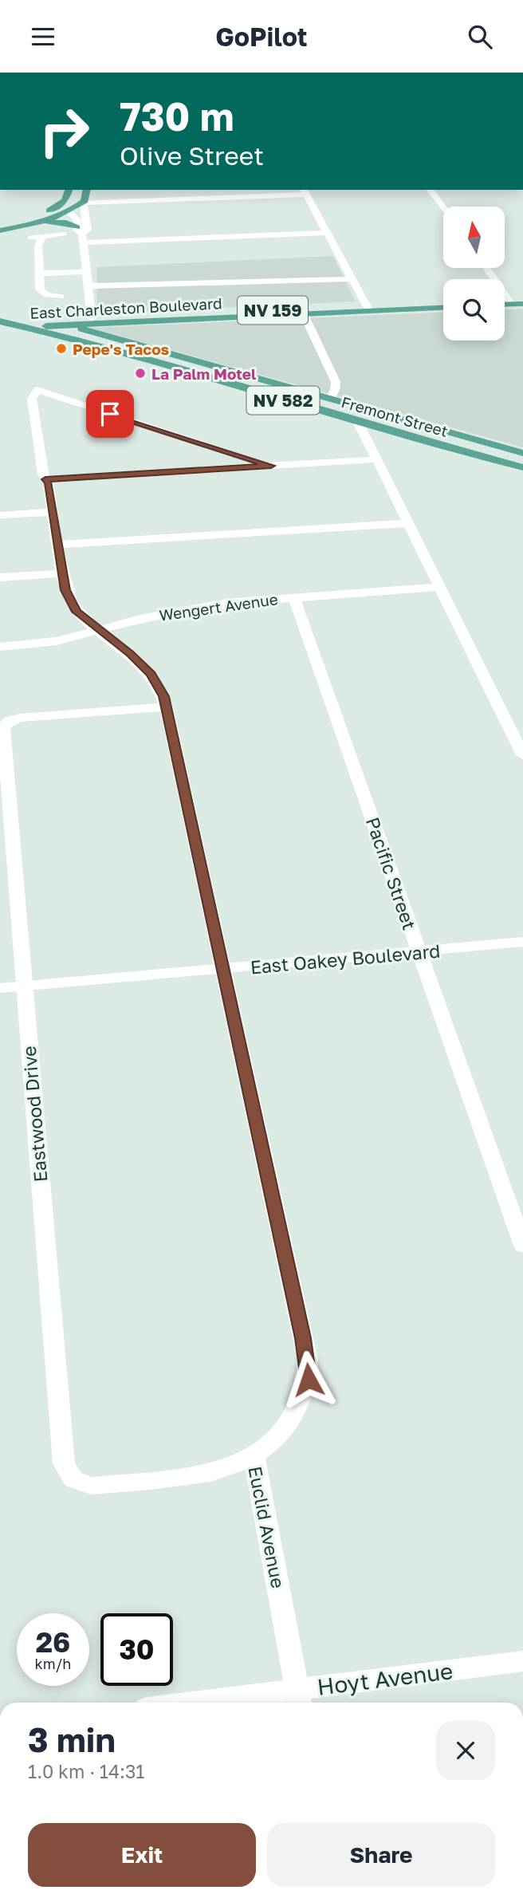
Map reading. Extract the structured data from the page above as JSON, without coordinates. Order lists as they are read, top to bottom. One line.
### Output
{"streets":{"main road":["East Charleston Boulevard","NV 159","NV 582","Fremont Street"],"street":["Wengert Avenue","Pacific Street","East Oakey Boulevard","Eastwood Drive","Euclid Avenue","Hoyt Avenue"]},"crossings":[["East Charleston Boulevard","Fremont Street"],["Wengert Avenue","Pacific Street"],["Wengert Avenue","Euclid Avenue"],["Pacific Street","East Oakey Boulevard"],["East Oakey Boulevard","Eastwood Drive"],["East Oakey Boulevard","Euclid Avenue"],["Eastwood Drive","Euclid Avenue"],["Euclid Avenue","Hoyt Avenue"]],"places":["Pepe's Tacos","La Palm Motel"],"north":"top","page":{"header":"GoPilot","turn":["730 m","Olive Street"],"speed":"26 km/h","limit":"30","heading":["3 min","1.0 km · 14:31"],"buttons":["Exit","Share"]}}
